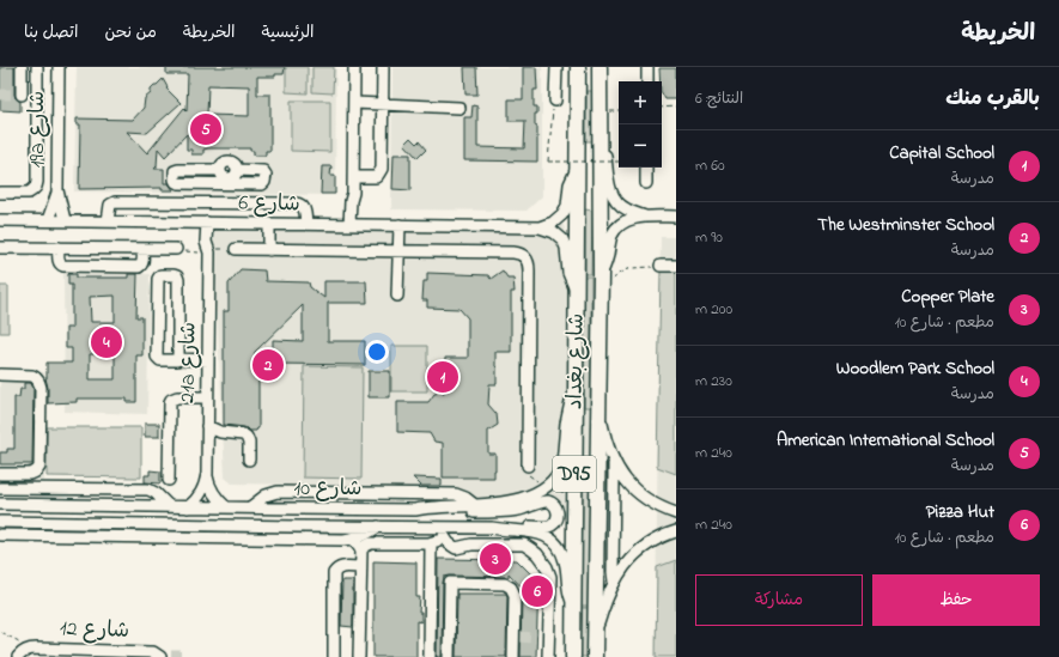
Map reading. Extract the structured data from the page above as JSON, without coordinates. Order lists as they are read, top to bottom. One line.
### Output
{"streets":{"main road":["شارع بغداد","D95"],"street":["19a شارع","شارع 6","21a شارع","شارع 10","شارع 12"]},"crossings":[["19a شارع","شارع 6"],["شارع 6","شارع بغداد"],["شارع 6","21a شارع"],["شارع بغداد","شارع 10"],["21a شارع","شارع 10"]],"page":{"header":"الخريطة","nav":["الرئيسية","الخريطة","من نحن","اتصل بنا"],"heading":["بالقرب منك","النتائج: 6"],"map_buttons":["+","−"],"pins":["5","4","2","1","3","6"],"list":[{"mark":"1","name":"Capital School","note":"مدرسة","value":"60 m"},{"mark":"2","name":"The Westminster School","note":"مدرسة","value":"90 m"},{"mark":"3","name":"Copper Plate","note":"مطعم · شارع 10","value":"200 m"},{"mark":"4","name":"Woodlem Park School","note":"مدرسة","value":"230 m"},{"mark":"5","name":"American International School","note":"مدرسة","value":"240 m"},{"mark":"6","name":"Pizza Hut","note":"مطعم · شارع 10","value":"240 m"}],"buttons":["حفظ","مشاركة"]}}
